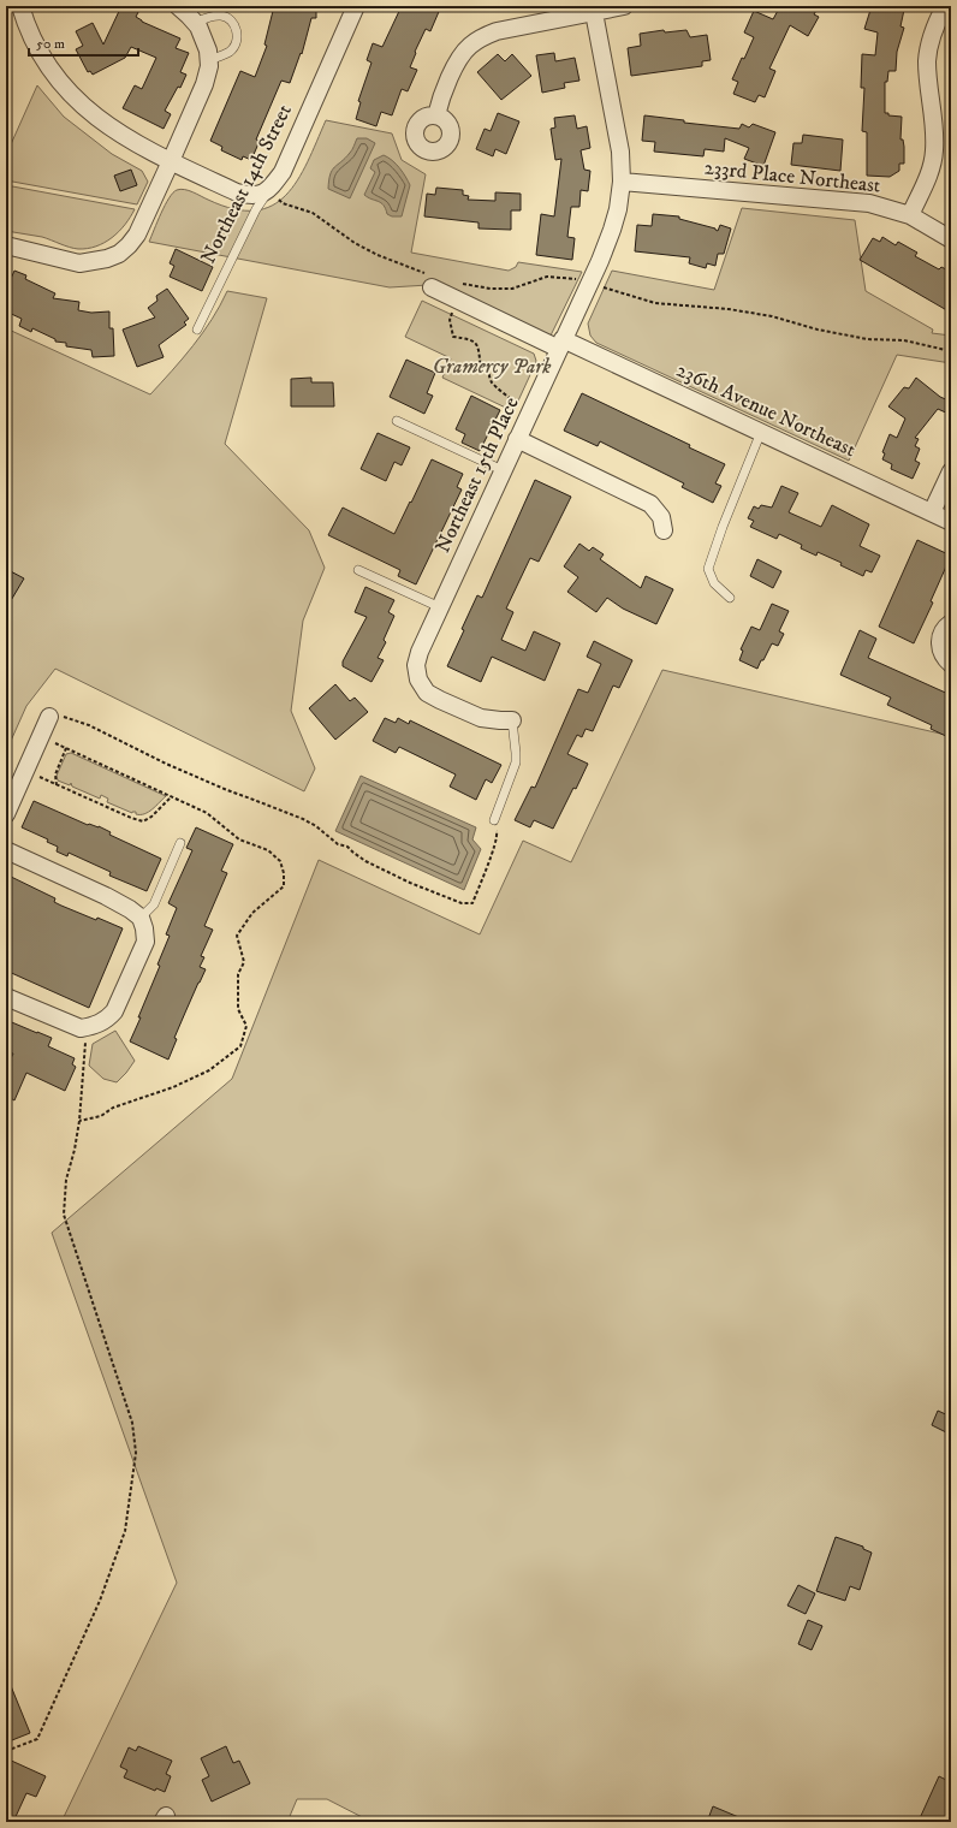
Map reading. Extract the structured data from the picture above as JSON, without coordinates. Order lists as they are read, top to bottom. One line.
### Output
{"streets":{"street":["233rd Place Northeast","Northeast 14th Street","236th Avenue Northeast","Northeast 15th Place"]},"crossings":[["233rd Place Northeast","Northeast 15th Place"],["236th Avenue Northeast","Northeast 15th Place"]],"parks":["Gramercy Park"],"scale_bar":"50 m"}
